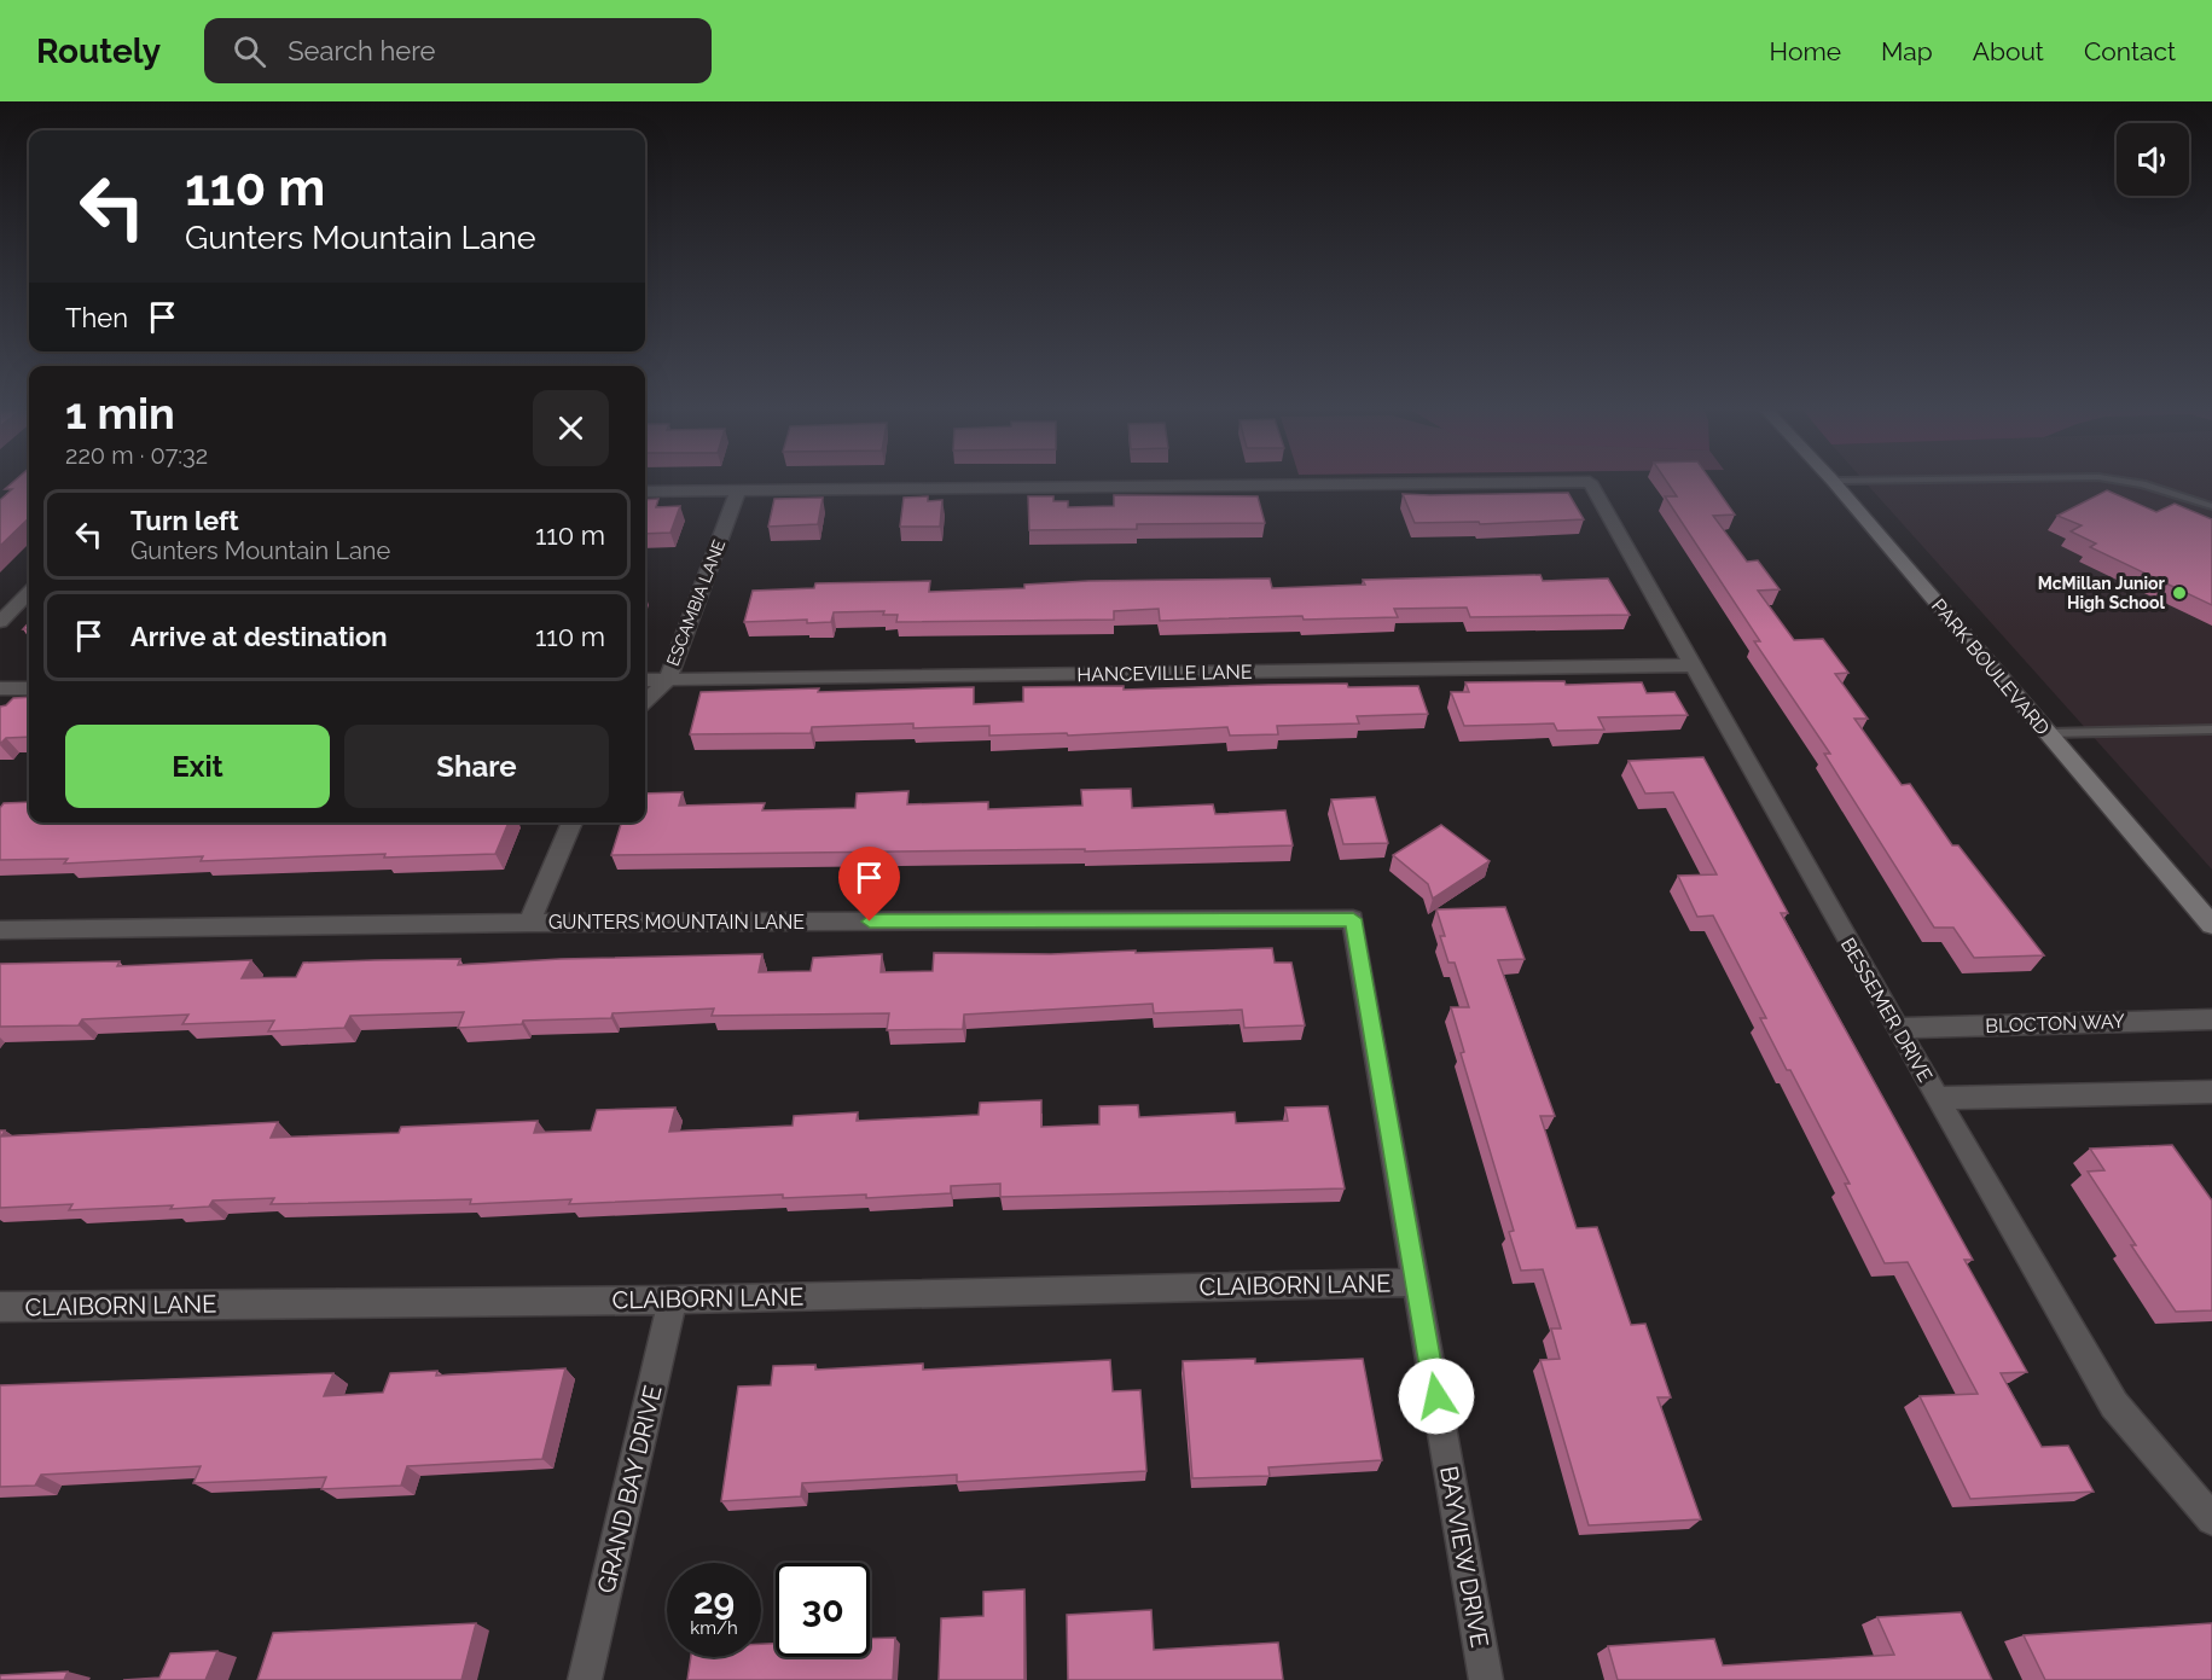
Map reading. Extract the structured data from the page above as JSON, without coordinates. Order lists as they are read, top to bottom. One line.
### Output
{"streets":{"main road":["PARK BOULEVARD"],"street":["ESCAMBIA LANE","HANCEVILLE LANE","GUNTERS MOUNTAIN LANE","BESSEMER DRIVE","BLOCTON WAY","CLAIBORN LANE","GRAND BAY DRIVE","BAYVIEW DRIVE"]},"crossings":[["ESCAMBIA LANE","HANCEVILLE LANE"],["ESCAMBIA LANE","BESSEMER DRIVE"],["HANCEVILLE LANE","BESSEMER DRIVE"],["GUNTERS MOUNTAIN LANE","BAYVIEW DRIVE"],["BESSEMER DRIVE","BLOCTON WAY"],["CLAIBORN LANE","GRAND BAY DRIVE"],["CLAIBORN LANE","BAYVIEW DRIVE"]],"places":["McMillan Junior High School"],"page":{"header":"Routely","search":"Search here","nav":["Home","Map","About","Contact"],"turn":["110 m","Gunters Mountain Lane"],"then":"Then","heading":["1 min","220 m · 07:32"],"list":[{"name":"Turn left","note":"Gunters Mountain Lane","value":"110 m"},{"name":"Arrive at destination","value":"110 m"}],"buttons":["Exit","Share"],"speed":"29 km/h","limit":"30"}}
